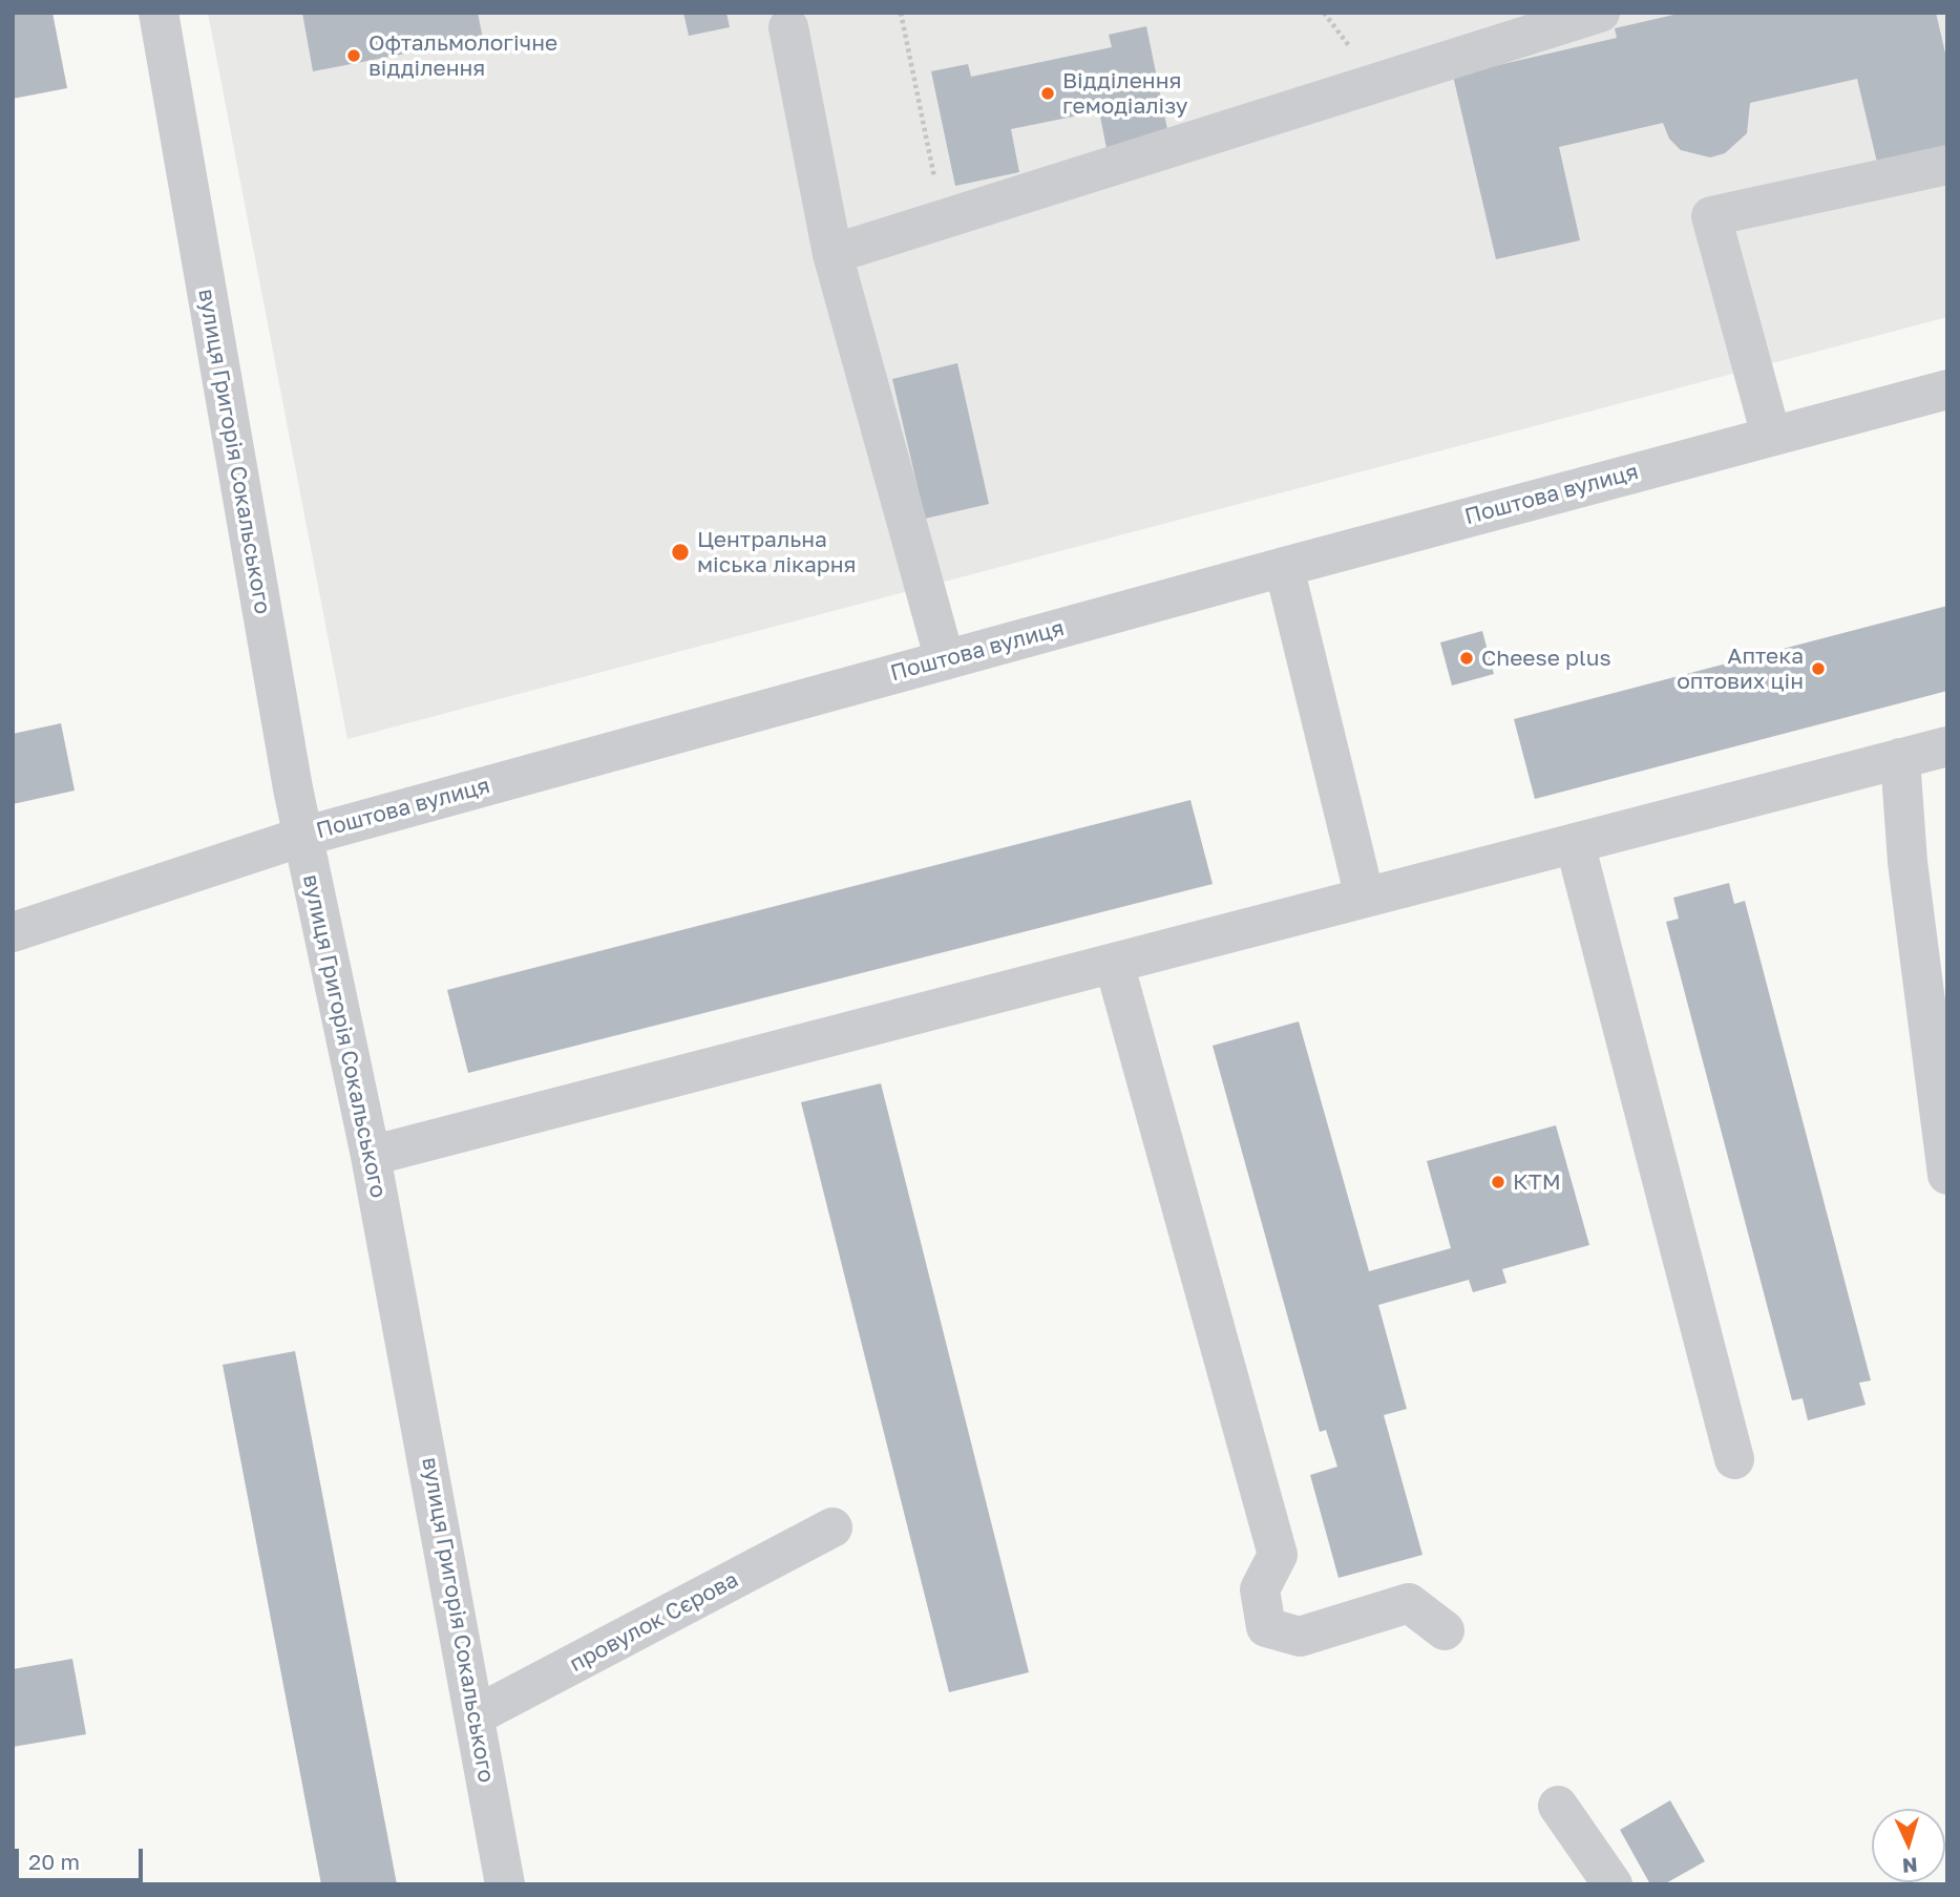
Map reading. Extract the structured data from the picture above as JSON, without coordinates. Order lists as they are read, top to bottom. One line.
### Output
{"streets":{"street":["вулиця Григорія Сокальського","Поштова вулиця","провулок Сєрова"]},"crossings":[["вулиця Григорія Сокальського","Поштова вулиця"],["вулиця Григорія Сокальського","провулок Сєрова"]],"places":["Офтальмологічне відділення","Відділення гемодіалізу","Центральна міська лікарня","Cheese plus","Аптека оптових цін","КТМ"],"scale_bar":"20 m","north":"bottom"}
